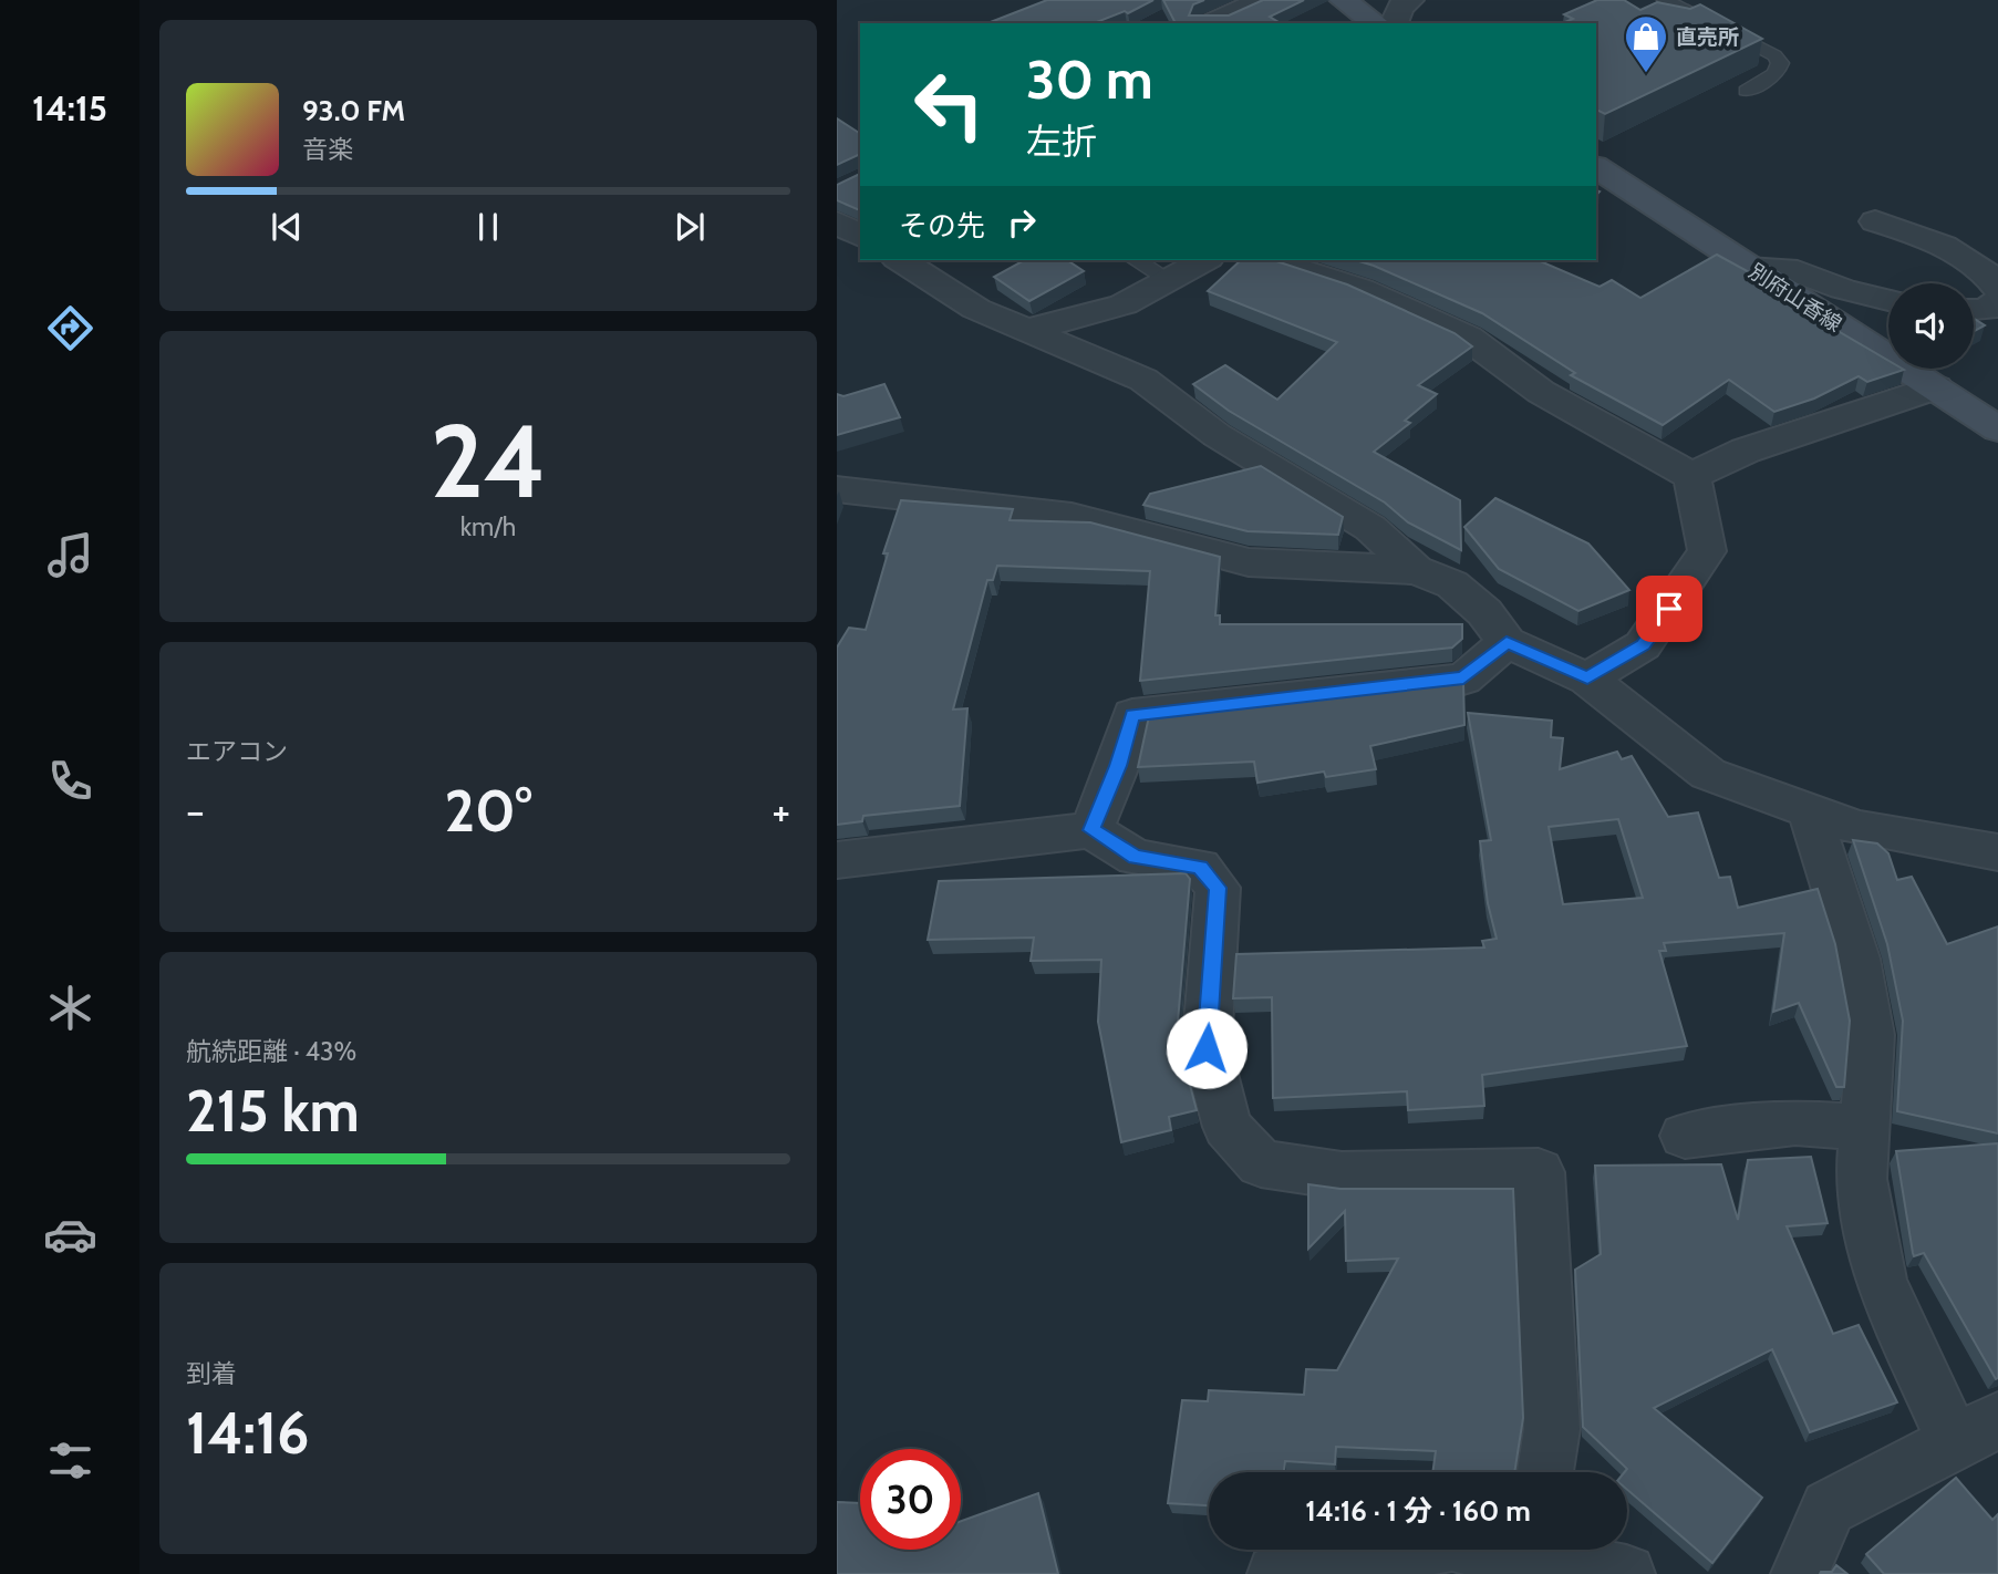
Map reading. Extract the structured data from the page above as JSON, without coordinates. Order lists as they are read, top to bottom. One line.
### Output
{"streets":{"main road":["別府山香線"]},"places":{"shop":["直売所"]},"page":{"tabs":"14:15","turn":["30 m","左折"],"song":["93.0 FM","音楽"],"then":"その先","tile":[["24","km/h"],"エアコン",["航続距離 · 43%","215 km"],["到着","14:16"]],"heat":["−","20°","+"],"limit":"30","trip":"14:16 · 1 分 · 160 m"}}
